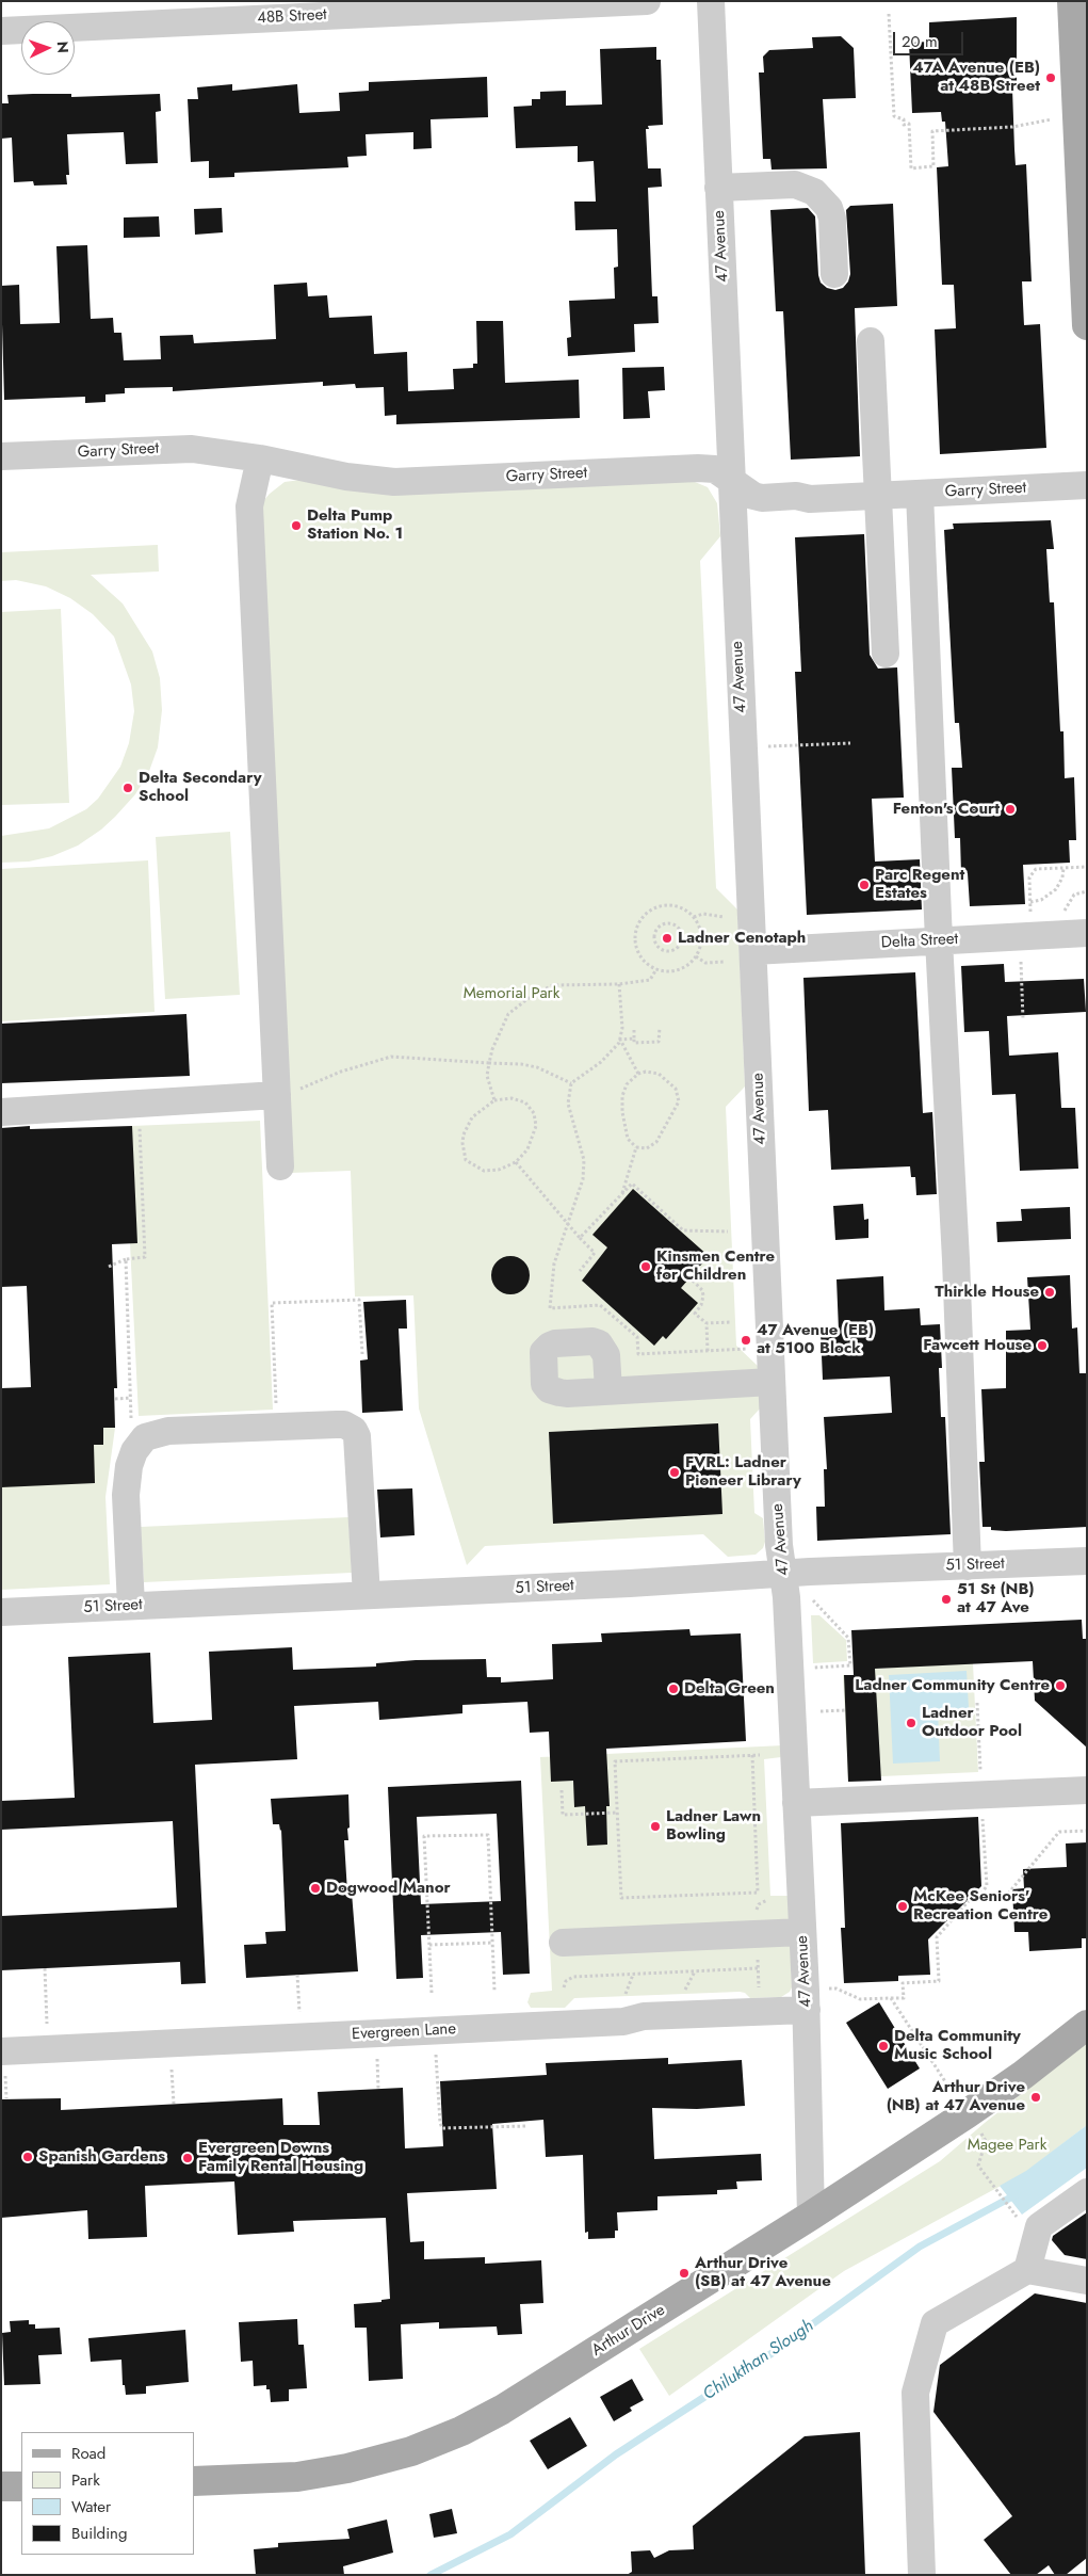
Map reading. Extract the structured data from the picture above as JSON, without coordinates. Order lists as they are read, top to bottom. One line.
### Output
{"streets":{"main road":["Arthur Drive"],"street":["48B Street","47 Avenue","Garry Street","Delta Street","51 Street","Evergreen Lane"]},"crossings":[["47 Avenue","Garry Street"],["47 Avenue","Delta Street"],["47 Avenue","51 Street"],["47 Avenue","Evergreen Lane"],["47 Avenue","Arthur Drive"]],"water":["Chilukthan Slough"],"parks":["Memorial Park","Magee Park"],"places":["47A Avenue (EB) at 48B Street","Delta Pump Station No. 1","Delta Secondary School","Fenton's Court","Parc Regent Estates","Ladner Cenotaph","Kinsmen Centre for Children","Thirkle House","47 Avenue (EB) at 5100 Block","Fawcett House","FVRL: Ladner Pioneer Library","51 St (NB) at 47 Ave","Ladner Community Centre","Delta Green","Ladner Outdoor Pool","Ladner Lawn Bowling","Dogwood Manor","McKee Seniors' Recreation Centre","Delta Community Music School","Arthur Drive (NB) at 47 Avenue","Spanish Gardens","Evergreen Downs Family Rental Housing","Arthur Drive (SB) at 47 Avenue"],"legend":["Road","Park","Water","Building"],"scale_bar":"20 m","north":"right"}
